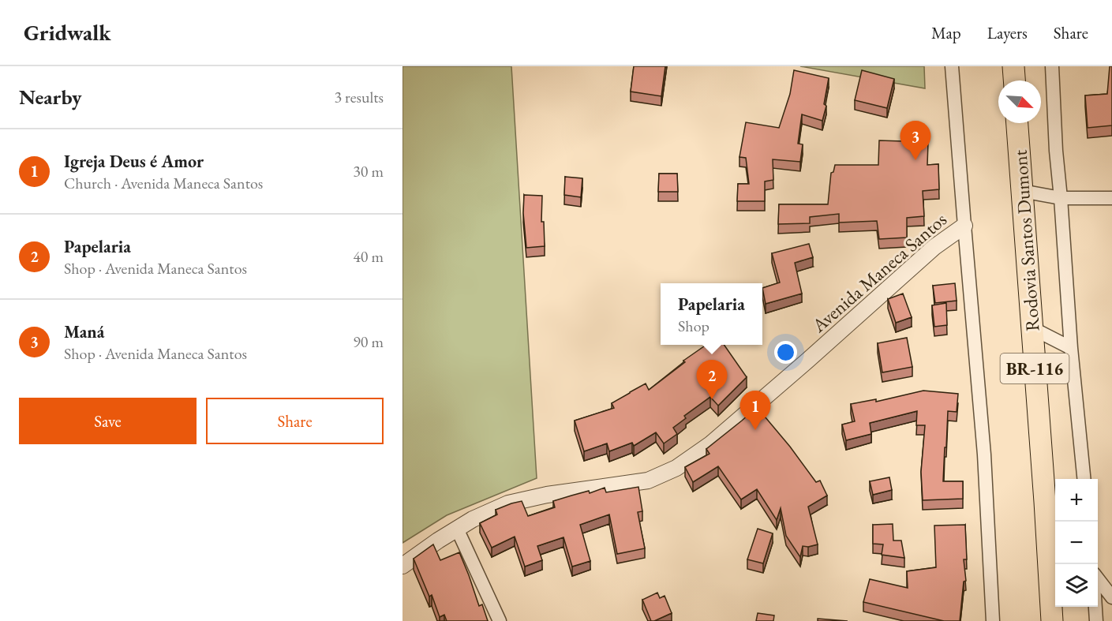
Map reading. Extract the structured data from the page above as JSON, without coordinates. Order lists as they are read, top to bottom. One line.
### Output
{"streets":{"highway":["Rodovia Santos Dumont","BR-116"],"street":["Avenida Maneca Santos"]},"north":"bottom right","page":{"header":"Gridwalk","nav":["Map","Layers","Share"],"heading":["Nearby","3 results"],"pins":["3","2","1"],"list":[{"mark":"1","name":"Igreja Deus é Amor","note":"Church · Avenida Maneca Santos","value":"30 m"},{"mark":"2","name":"Papelaria","note":"Shop · Avenida Maneca Santos","value":"40 m"},{"mark":"3","name":"Maná","note":"Shop · Avenida Maneca Santos","value":"90 m"}],"popup":["Papelaria","Shop"],"buttons":["Save","Share"],"map_buttons":["+","−"]}}
